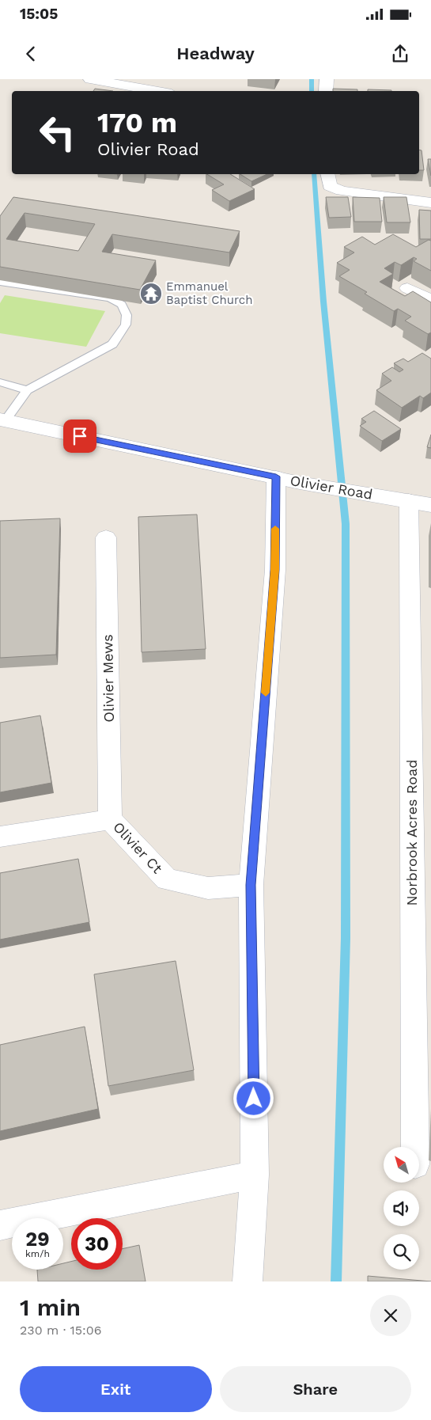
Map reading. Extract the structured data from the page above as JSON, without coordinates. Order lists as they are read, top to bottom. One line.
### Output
{"streets":{"street":["Olivier Road","Olivier Mews","Norbrook Acres Road","Olivier Ct"]},"crossings":[["Olivier Road","Norbrook Acres Road"],["Olivier Mews","Olivier Ct"]],"places":{"temple":["Emmanuel Baptist Church"]},"north":"top left","page":{"status":"15:05","header":"Headway","turn":["170 m","Olivier Road"],"speed":"29 km/h","limit":"30","heading":["1 min","230 m · 15:06"],"buttons":["Exit","Share"]}}
